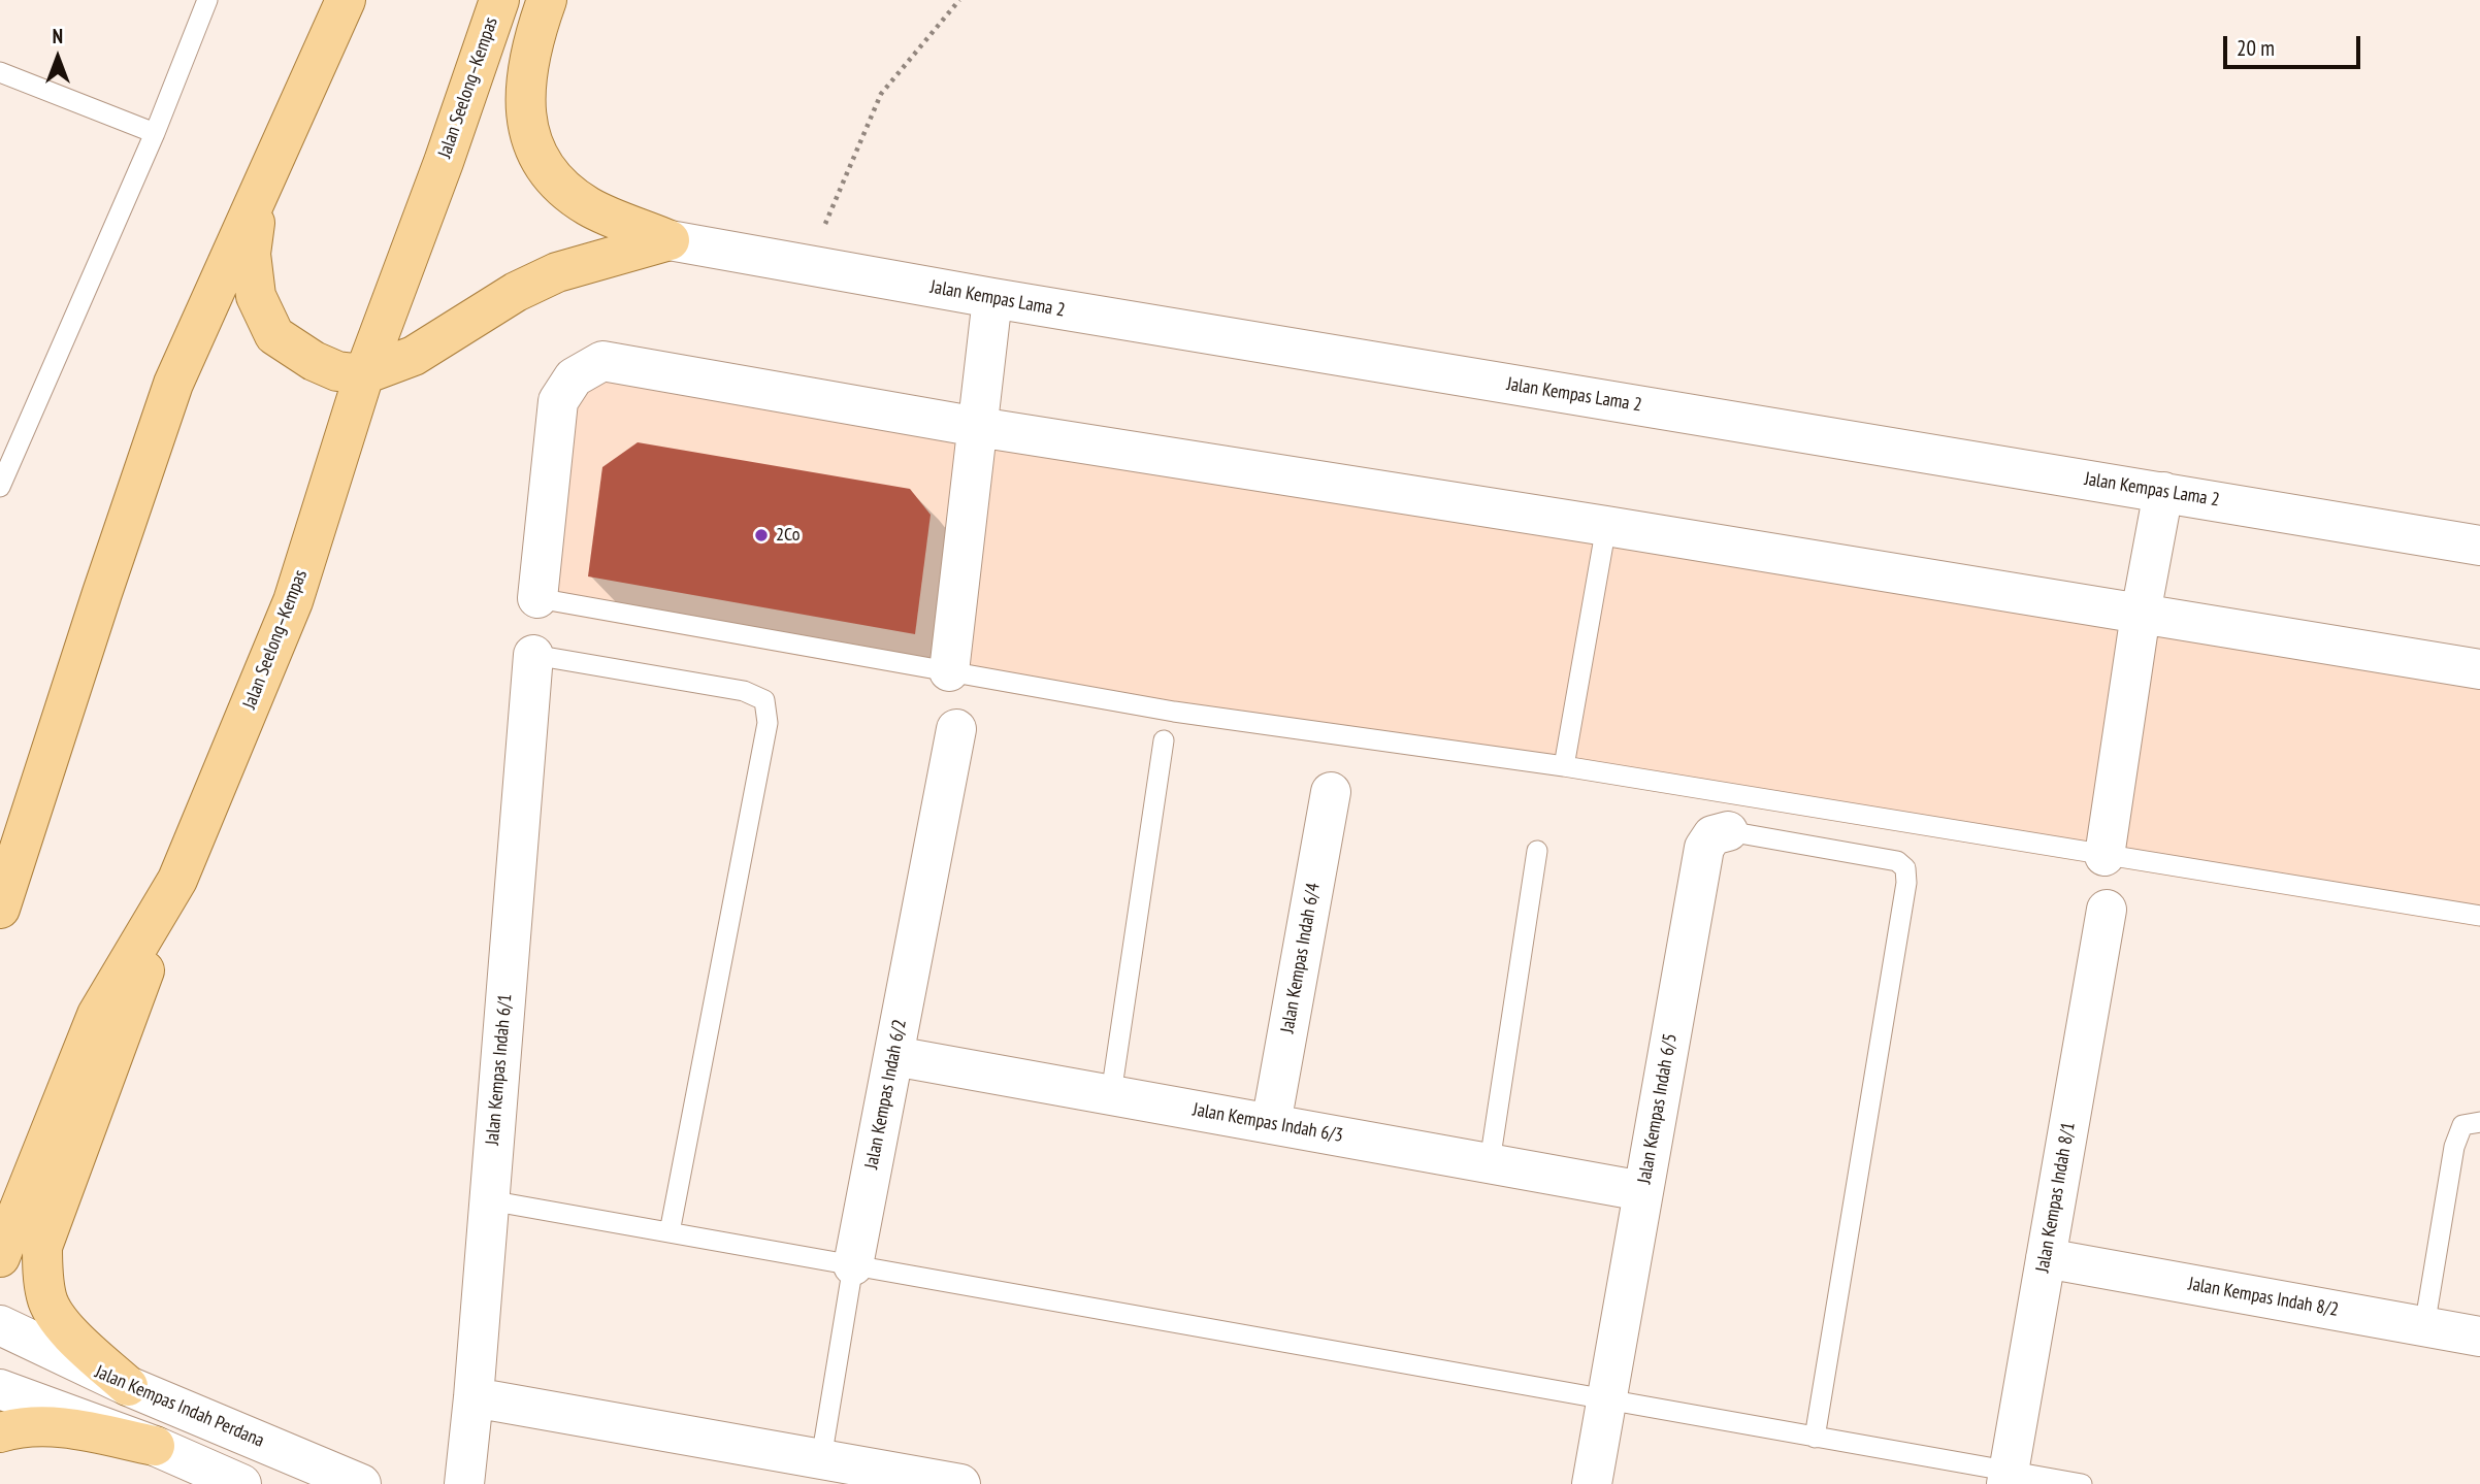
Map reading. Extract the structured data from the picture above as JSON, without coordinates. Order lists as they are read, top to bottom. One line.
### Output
{"streets":{"main road":["Jalan Seelong–Kempas"],"street":["Jalan Kempas Lama 2","Jalan Kempas Indah 6/4","Jalan Kempas Indah 6/1","Jalan Kempas Indah 6/2","Jalan Kempas Indah 6/5","Jalan Kempas Indah 6/3","Jalan Kempas Indah 8/1","Jalan Kempas Indah 8/2","Jalan Kempas Indah Perdana"]},"crossings":[["Jalan Kempas Indah 6/4","Jalan Kempas Indah 6/3"],["Jalan Kempas Indah 6/2","Jalan Kempas Indah 6/3"],["Jalan Kempas Indah 6/5","Jalan Kempas Indah 6/3"],["Jalan Kempas Indah 8/1","Jalan Kempas Indah 8/2"]],"places":["2Co"],"scale_bar":"20 m","north":"top"}
